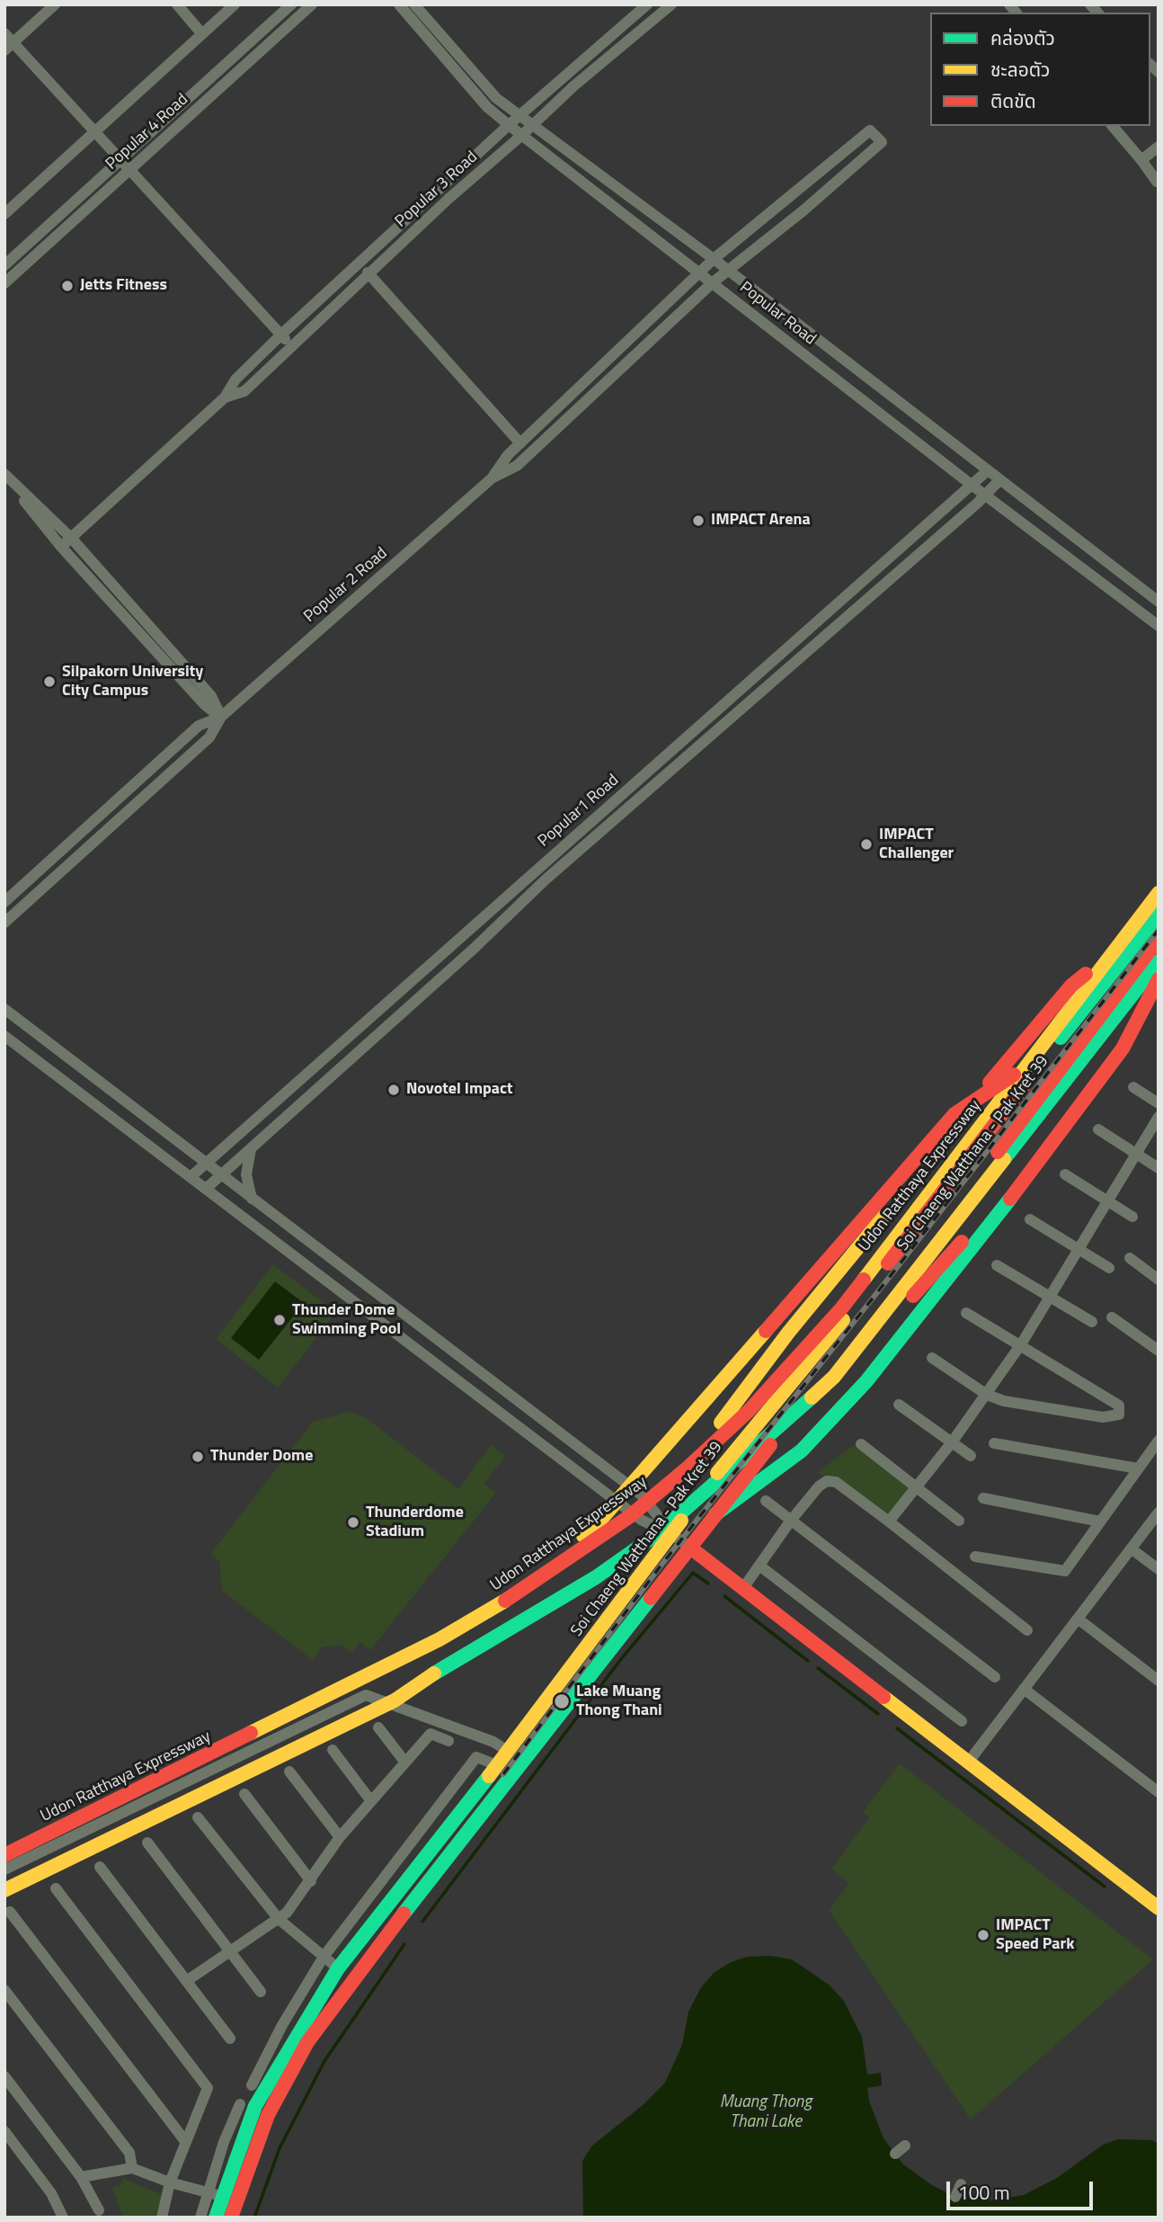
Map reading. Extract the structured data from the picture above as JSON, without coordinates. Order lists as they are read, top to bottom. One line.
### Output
{"streets":{"main road":["Soi Chaeng Watthana - Pak Kret 39","Udon Ratthaya Expressway"],"street":["Popular 4 Road","Popular 3 Road","Popular Road","Popular 2 Road","Popular1 Road"]},"crossings":[["Popular 3 Road","Popular Road"],["Popular Road","Popular 2 Road"],["Popular Road","Popular1 Road"]],"water":["Muang Thong Thani Lake"],"places":["Jetts Fitness","IMPACT Arena","Silpakorn University City Campus","IMPACT Challenger","Novotel Impact","Thunder Dome Swimming Pool","Thunder Dome","Thunderdome Stadium","Lake Muang Thong Thani","IMPACT Speed Park"],"legend":["คล่องตัว","ชะลอตัว","ติดขัด"],"scale_bar":"100 m"}
